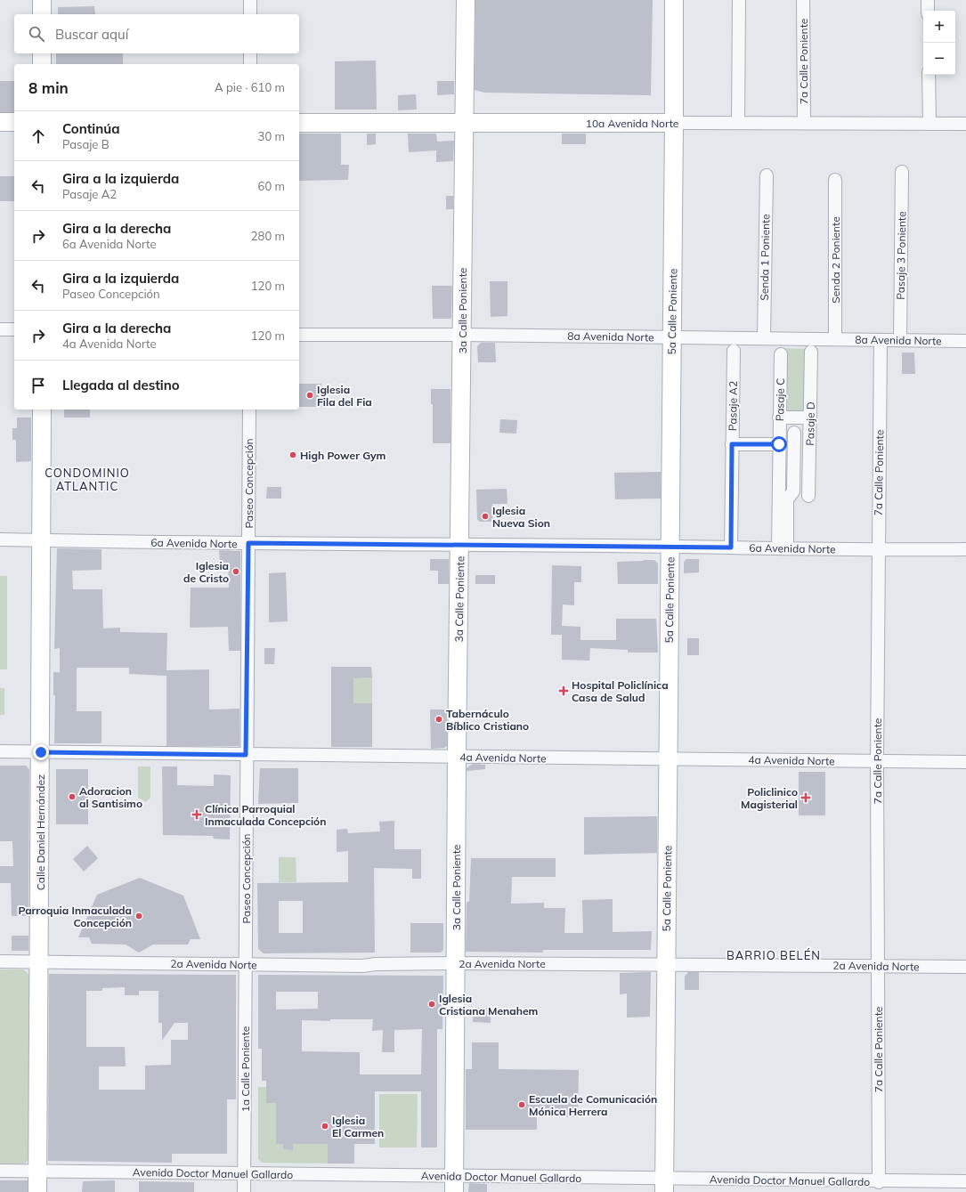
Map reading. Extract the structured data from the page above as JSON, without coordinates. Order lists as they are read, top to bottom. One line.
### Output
{"streets":{"street":["7a Calle Poniente","10a Avenida Norte","Pasaje 3 Poniente","Senda 1 Poniente","Senda 2 Poniente","3a Calle Poniente","5a Calle Poniente","8a Avenida Norte","Pasaje C","Pasaje A2","Pasaje D","Paseo Concepción","6a Avenida Norte","4a Avenida Norte","Calle Daniel Hernández","2a Avenida Norte","1a Calle Poniente","Avenida Doctor Manuel Gallardo"]},"crossings":[["7a Calle Poniente","10a Avenida Norte"],["7a Calle Poniente","8a Avenida Norte"],["7a Calle Poniente","6a Avenida Norte"],["7a Calle Poniente","4a Avenida Norte"],["7a Calle Poniente","2a Avenida Norte"],["7a Calle Poniente","Avenida Doctor Manuel Gallardo"],["10a Avenida Norte","3a Calle Poniente"],["10a Avenida Norte","5a Calle Poniente"],["Pasaje 3 Poniente","8a Avenida Norte"],["Senda 1 Poniente","8a Avenida Norte"],["Senda 2 Poniente","8a Avenida Norte"],["3a Calle Poniente","8a Avenida Norte"],["3a Calle Poniente","6a Avenida Norte"],["3a Calle Poniente","4a Avenida Norte"],["3a Calle Poniente","2a Avenida Norte"],["3a Calle Poniente","Avenida Doctor Manuel Gallardo"],["5a Calle Poniente","8a Avenida Norte"],["5a Calle Poniente","6a Avenida Norte"],["5a Calle Poniente","4a Avenida Norte"],["5a Calle Poniente","2a Avenida Norte"],["5a Calle Poniente","Avenida Doctor Manuel Gallardo"],["Pasaje C","6a Avenida Norte"],["Pasaje A2","6a Avenida Norte"],["Paseo Concepción","6a Avenida Norte"],["Paseo Concepción","4a Avenida Norte"],["Paseo Concepción","2a Avenida Norte"],["Paseo Concepción","1a Calle Poniente"],["6a Avenida Norte","Calle Daniel Hernández"],["4a Avenida Norte","Calle Daniel Hernández"],["Calle Daniel Hernández","2a Avenida Norte"],["Calle Daniel Hernández","Avenida Doctor Manuel Gallardo"],["2a Avenida Norte","1a Calle Poniente"],["1a Calle Poniente","Avenida Doctor Manuel Gallardo"]],"districts":["CONDOMINIO ATLANTIC","BARRIO BELÉN"],"places":{"other":["Iglesia Fila del Fia","High Power Gym","Iglesia Nueva Sion","Iglesia de Cristo","Tabernáculo Bíblico Cristiano","Adoracion al Santisimo","Parroquia Inmaculada Concepción","Iglesia Cristiana Menahem","Escuela de Comunicación Mónica Herrera","Iglesia El Carmen"],"health":["Hospital Policlínica Casa de Salud","Policlinico Magisterial","Clínica Parroquial Inmaculada Concepción"]},"page":{"map_buttons":["+","−"],"search":"Buscar aquí","heading":["8 min","A pie · 610 m"],"list":[["Continúa","Pasaje B","30 m"],["Gira a la izquierda","Pasaje A2","60 m"],["Gira a la derecha","6a Avenida Norte","280 m"],["Gira a la izquierda","Paseo Concepción","120 m"],["Gira a la derecha","4a Avenida Norte","120 m"],"Llegada al destino"]}}
